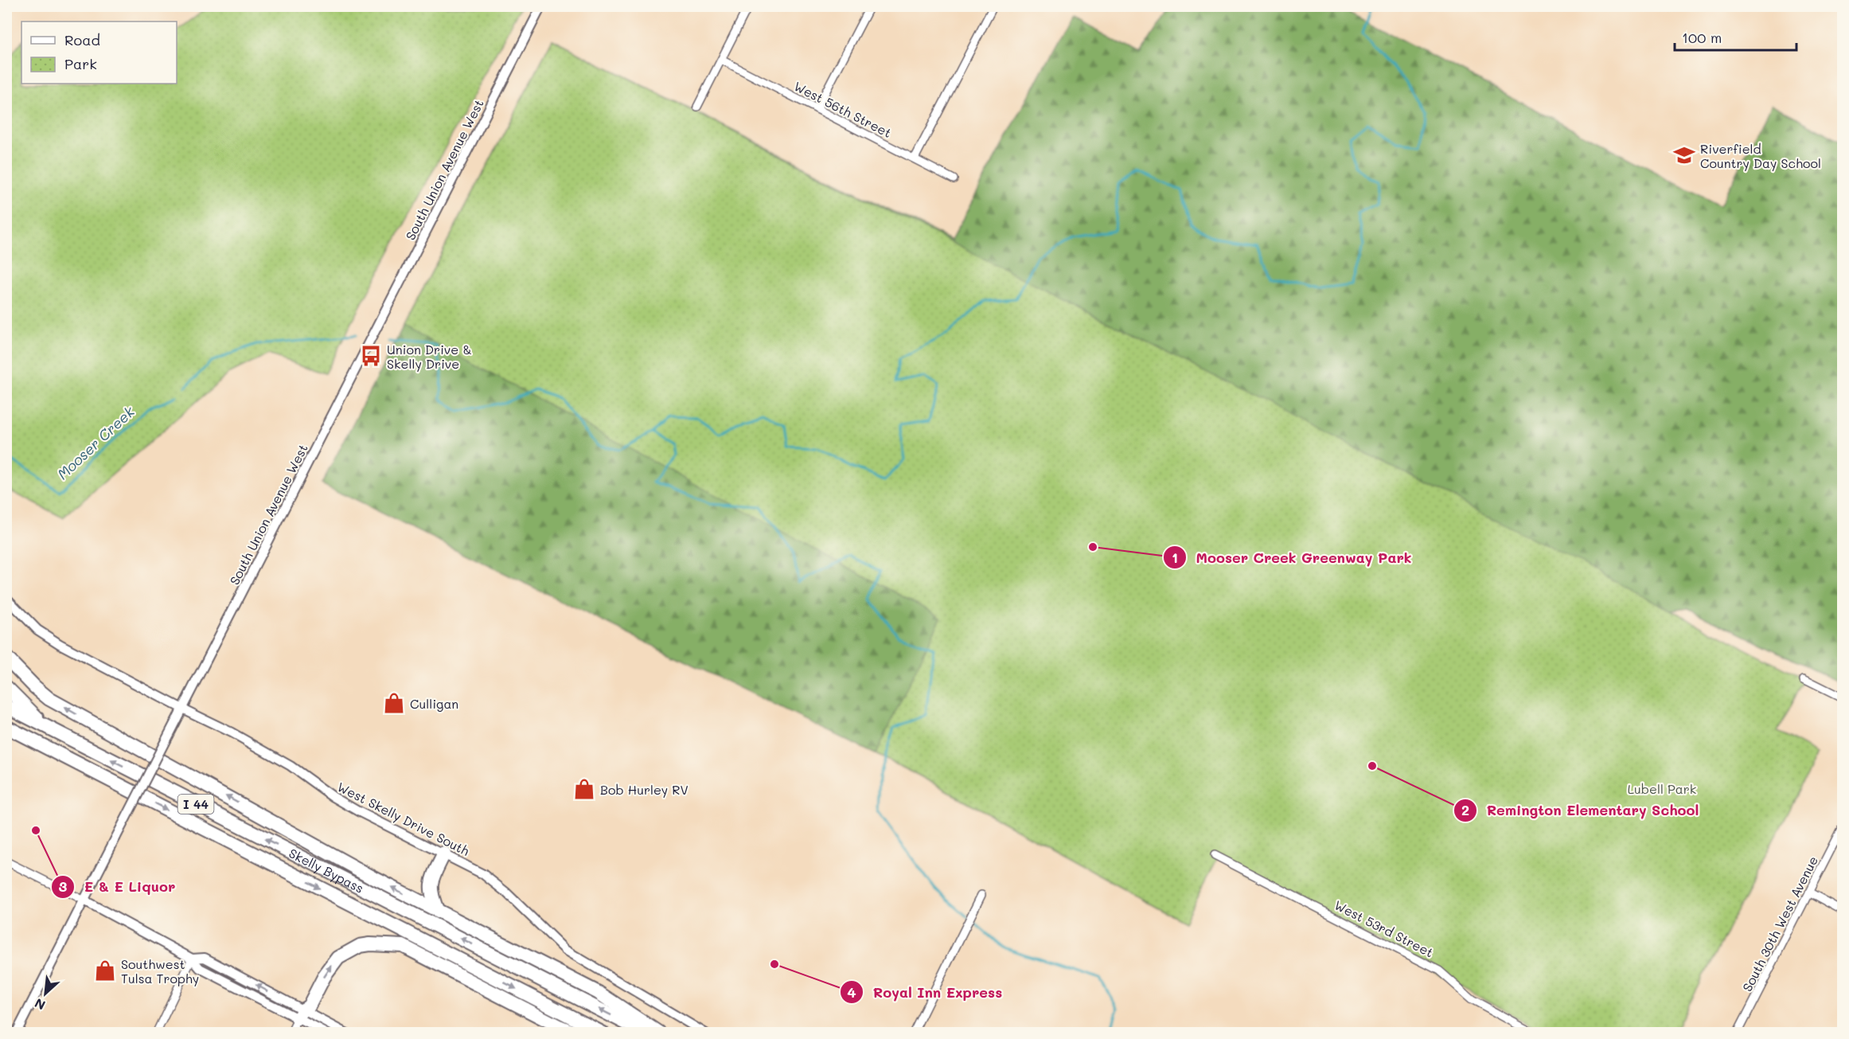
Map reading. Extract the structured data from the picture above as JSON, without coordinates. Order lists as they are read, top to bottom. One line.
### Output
{"streets":{"highway":["I 44","Skelly Bypass"],"street":["West 56th Street","South Union Avenue West","West Skelly Drive South","South 30th West Avenue","West 53rd Street"]},"crossings":[["South Union Avenue West","West Skelly Drive South"]],"water":["Mooser Creek"],"parks":["Lubell Park"],"places":{"school or university":["Riverfield Country Day School"],"bus stop":["Union Drive & Skelly Drive"],"other":["Mooser Creek Greenway Park","Remington Elementary School","E & E Liquor","Royal Inn Express"],"shop":["Culligan","Bob Hurley RV","Southwest Tulsa Trophy"]},"legend":["Road","Park"],"scale_bar":"100 m","north":"bottom left"}
